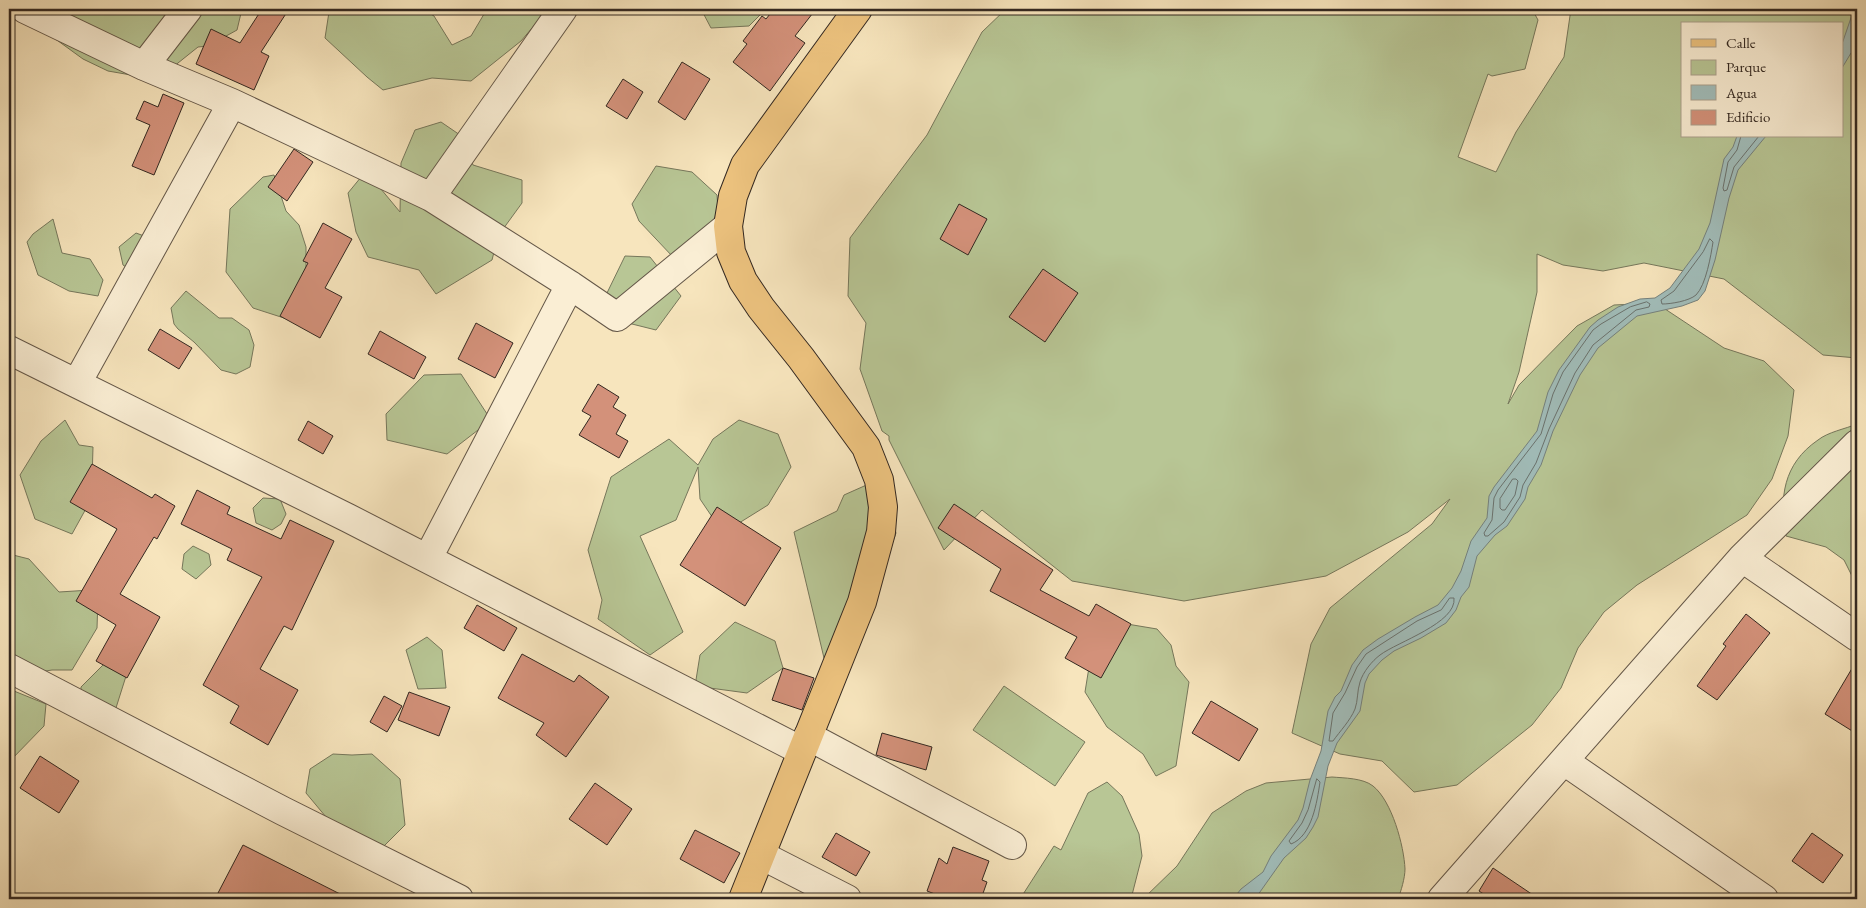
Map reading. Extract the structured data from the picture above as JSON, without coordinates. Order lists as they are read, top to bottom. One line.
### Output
{"legend":["Calle","Parque","Agua","Edificio"]}
